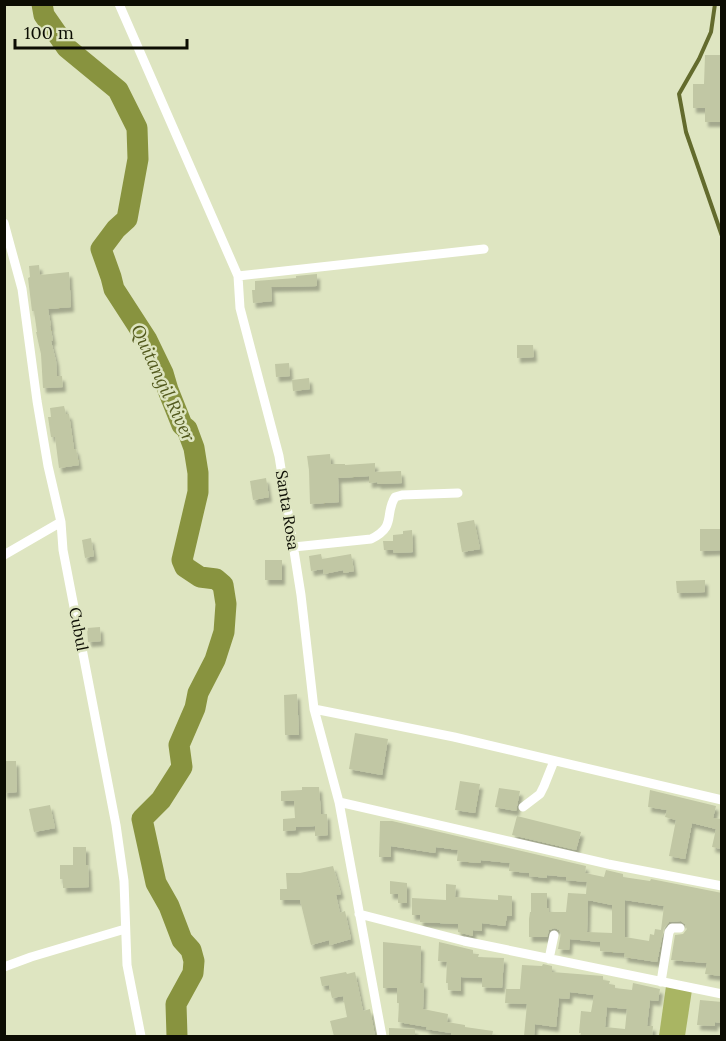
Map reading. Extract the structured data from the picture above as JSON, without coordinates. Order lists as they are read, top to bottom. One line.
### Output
{"streets":{"street":["Santa Rosa","Cubul"]},"water":["Quitangil River"],"scale_bar":"100 m"}
